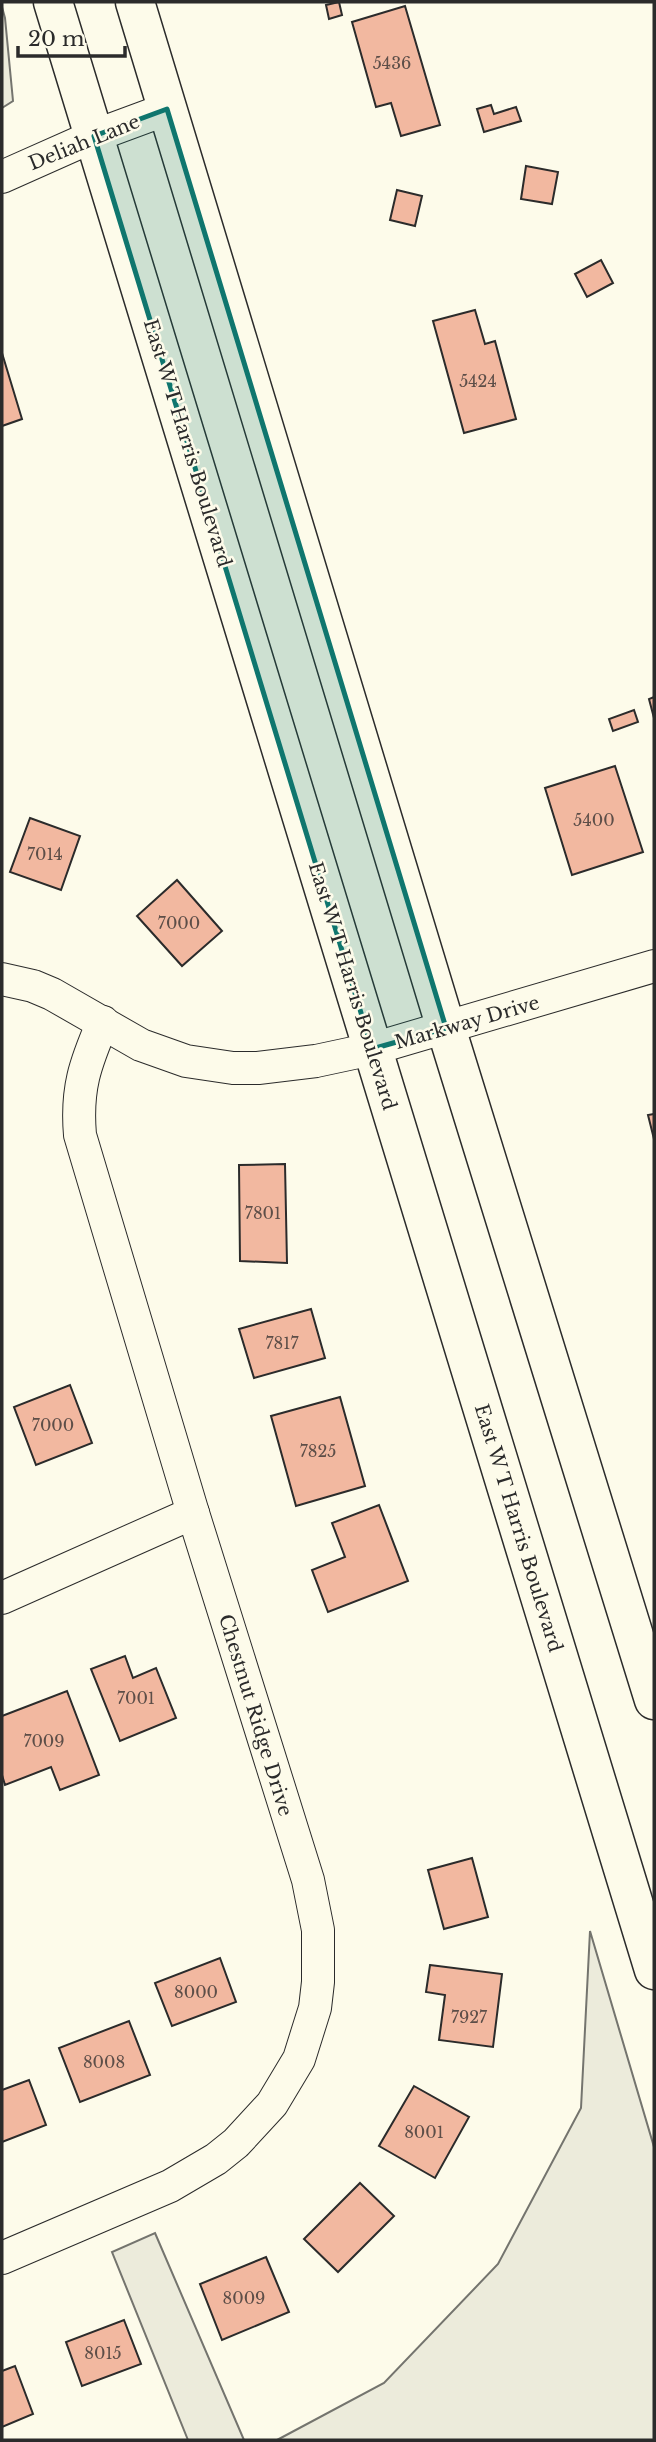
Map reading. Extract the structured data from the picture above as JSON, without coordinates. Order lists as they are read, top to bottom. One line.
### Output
{"streets":{"main road":["East W T Harris Boulevard"],"street":["Deliah Lane","Markway Drive","Chestnut Ridge Drive"]},"crossings":[["Deliah Lane","East W T Harris Boulevard"],["East W T Harris Boulevard","Markway Drive"],["Markway Drive","Chestnut Ridge Drive"]],"house_numbers":["5436","5424","5400","7014","7000","7801","7817","7000","7825","7001","7009","8000","7927","8008","8001","8009","8015"],"scale_bar":"20 m"}
